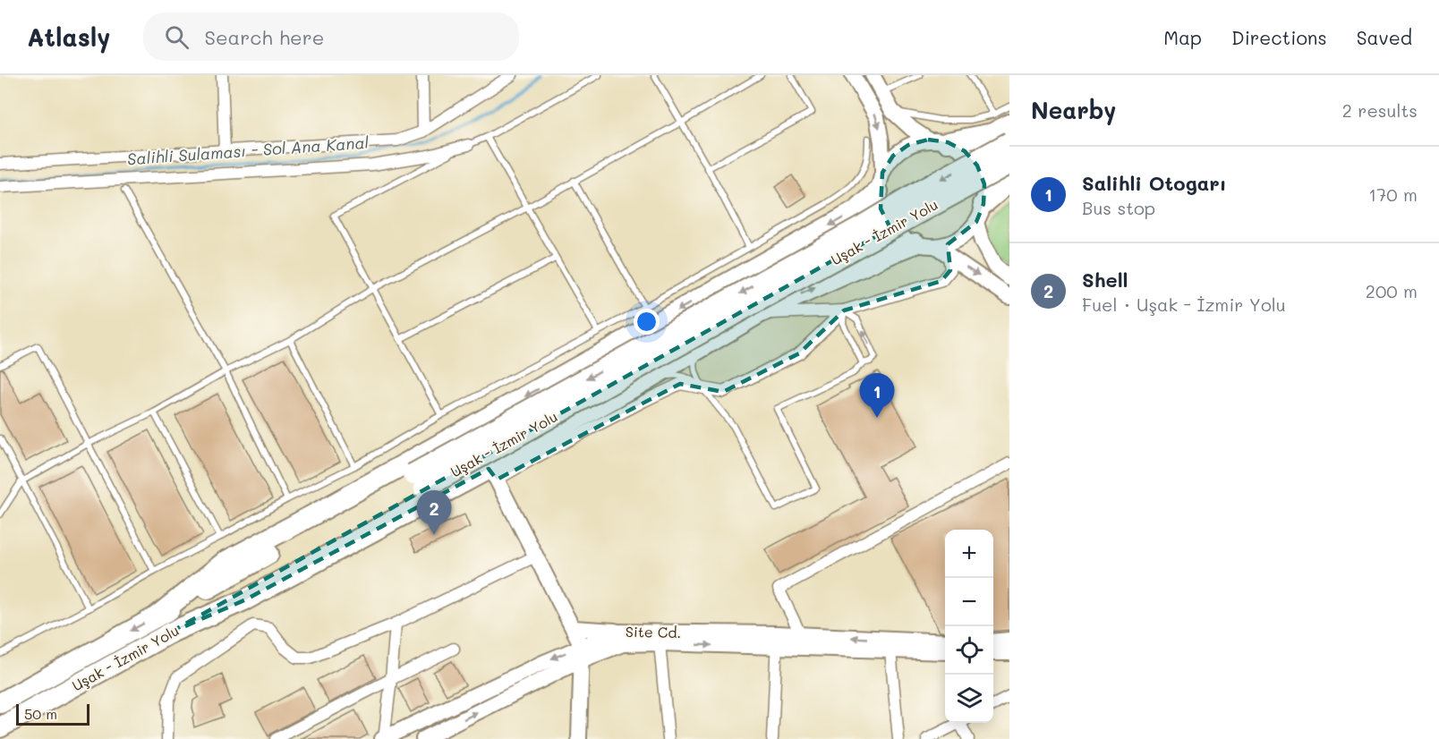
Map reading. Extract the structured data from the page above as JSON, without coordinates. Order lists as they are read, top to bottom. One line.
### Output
{"streets":{"highway":["Uşak - İzmir Yolu"],"main road":["Site Cd."]},"water":["Salihli Sulaması - Sol Ana Kanal"],"scale_bar":"50 m","page":{"header":"Atlasly","search":"Search here","nav":["Map","Directions","Saved"],"heading":["Nearby","2 results"],"list":[{"mark":"1","name":"Salihli Otogarı","note":"Bus stop","value":"170 m"},{"mark":"2","name":"Shell","note":"Fuel · Uşak - İzmir Yolu","value":"200 m"}],"pins":["1","2"],"map_buttons":["+","−"],"scale":"50 m"}}
